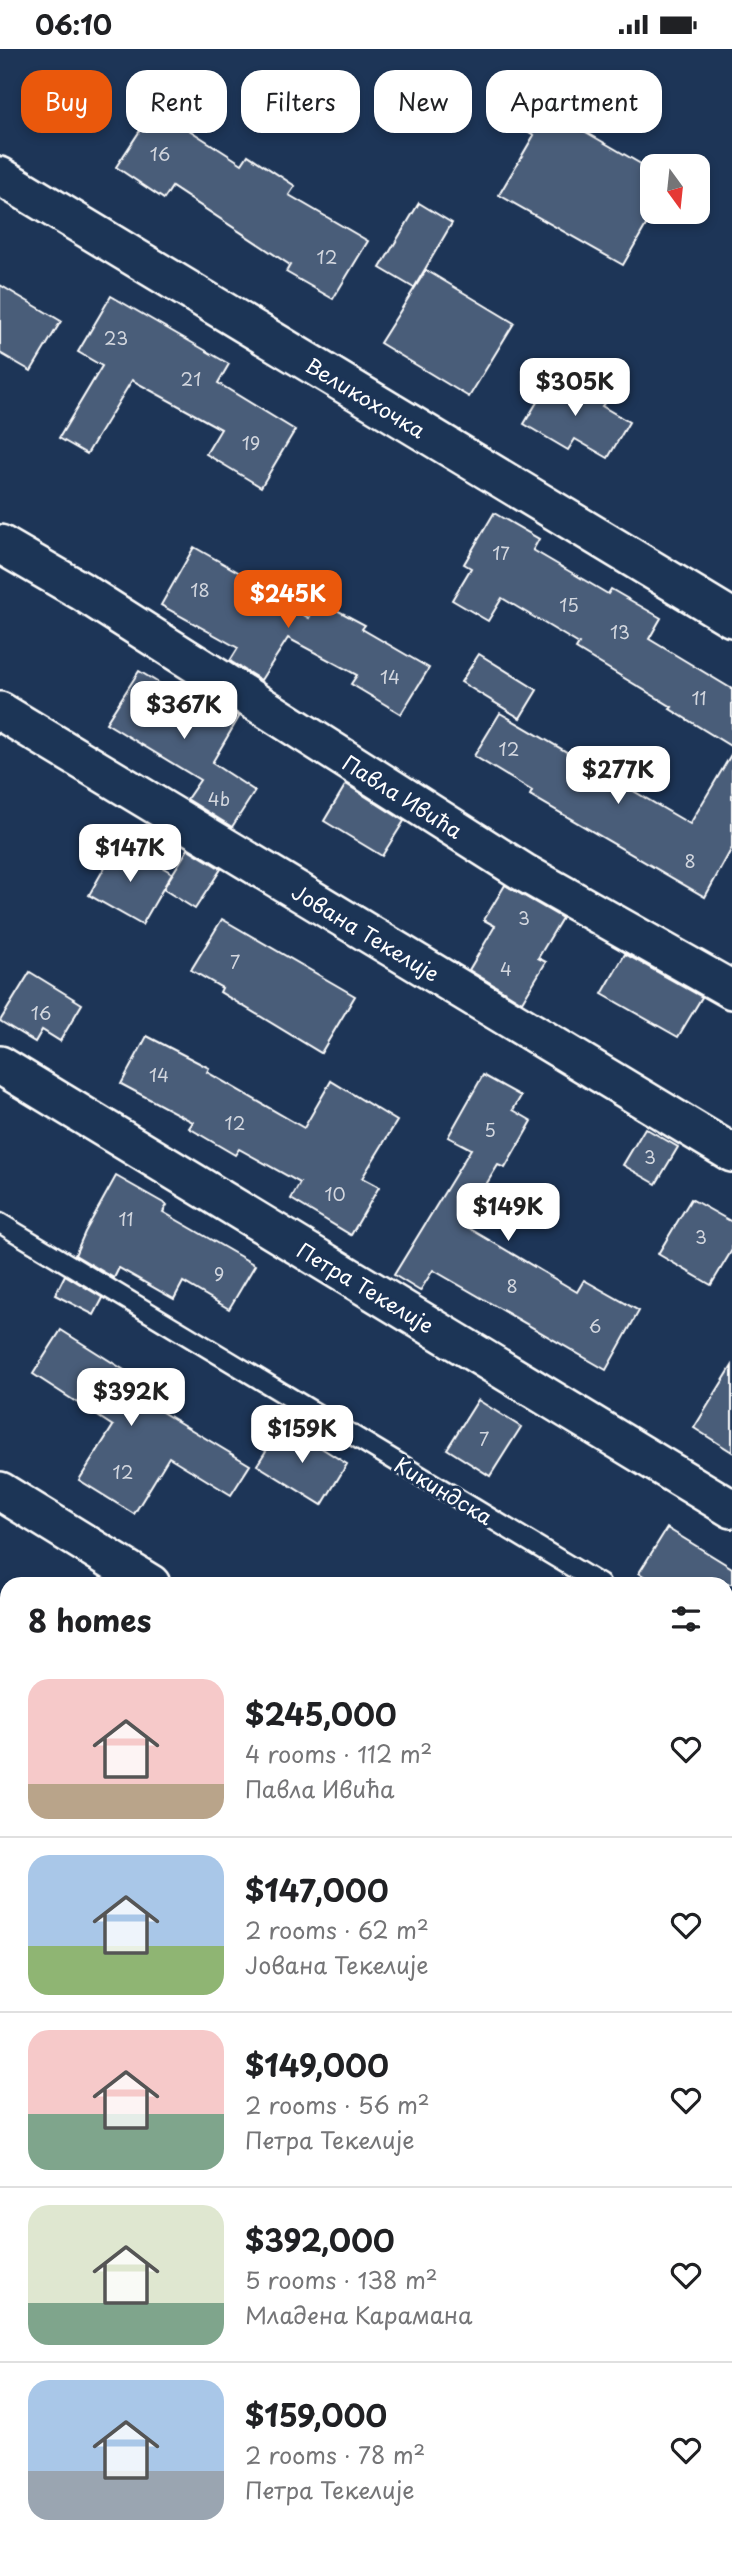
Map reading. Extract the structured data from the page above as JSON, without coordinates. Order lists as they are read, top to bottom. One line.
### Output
{"streets":{"street":["Великохочка","Павла Ивића","Јована Текелије","Петра Текелије"],"lane":["Кикиндска"]},"house_numbers":["16","12","23","21","19","17","18","15","13","14","11","12","4b","8","3","7","4","16","14","12","5","3","10","11","3","9","8","6","7","12"],"north":"bottom","page":{"status":"06:10","chip":["Buy","Rent","Filters","New","Apartment"],"price":["$305K","$245K","$367K","$277K","$147K","$149K","$392K","$159K"],"heading":"8 homes","list":[{"name":"$245,000","note":"4 rooms · 112 m² · Павла Ивића"},{"name":"$147,000","note":"2 rooms · 62 m² · Јована Текелије"},{"name":"$149,000","note":"2 rooms · 56 m² · Петра Текелије"},{"name":"$392,000","note":"5 rooms · 138 m² · Младена Карамана"},{"name":"$159,000","note":"2 rooms · 78 m² · Петра Текелије"}]}}
